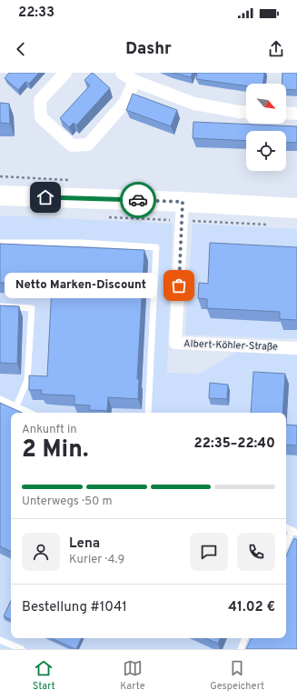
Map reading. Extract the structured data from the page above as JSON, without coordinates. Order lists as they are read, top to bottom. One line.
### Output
{"streets":{"street":["Albert-Köhler-Straße"]},"places":["Netto Marken-Discount"],"north":"bottom right","page":{"status":"22:33","header":"Dashr","bubble":"Netto Marken-Discount","heading":["2 Min.","Ankunft in","22:35–22:40"],"panel":["Lena","Kurier · 4.9","Bestellung #1041","41.02 €"],"bar":"Unterwegs · 50 m","tabs":["Start","Karte","Gespeichert"]}}
